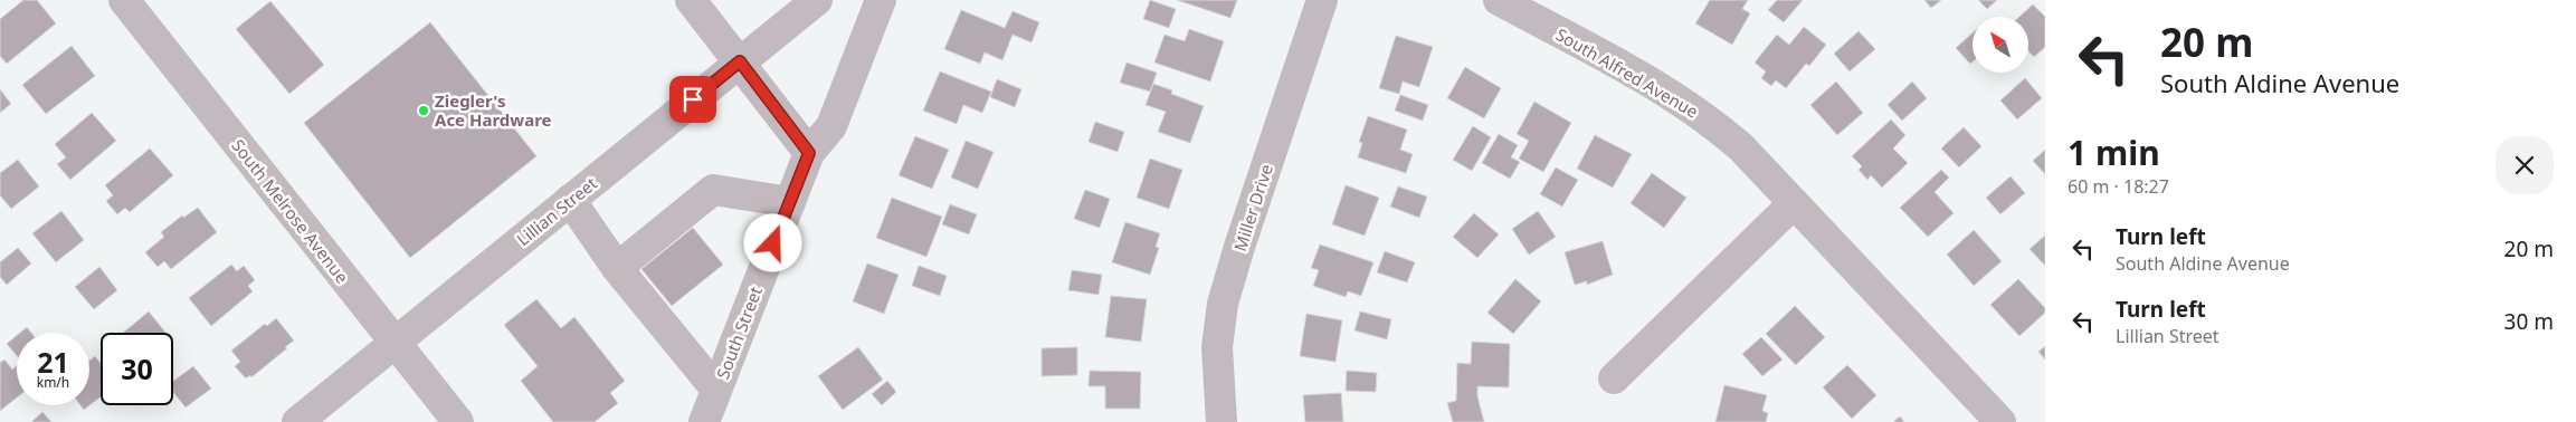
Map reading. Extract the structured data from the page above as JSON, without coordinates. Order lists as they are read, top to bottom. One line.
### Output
{"streets":{"street":["South Alfred Avenue","Miller Drive","South Melrose Avenue","Lillian Street","South Street"]},"crossings":[["South Melrose Avenue","Lillian Street"]],"places":["Ziegler's Ace Hardware"],"north":"top left","page":{"turn":["20 m","South Aldine Avenue"],"heading":["1 min","60 m · 18:27"],"list":[{"name":"Turn left","note":"South Aldine Avenue","value":"20 m"},{"name":"Turn left","note":"Lillian Street","value":"30 m"}],"speed":"21 km/h","limit":"30"}}
